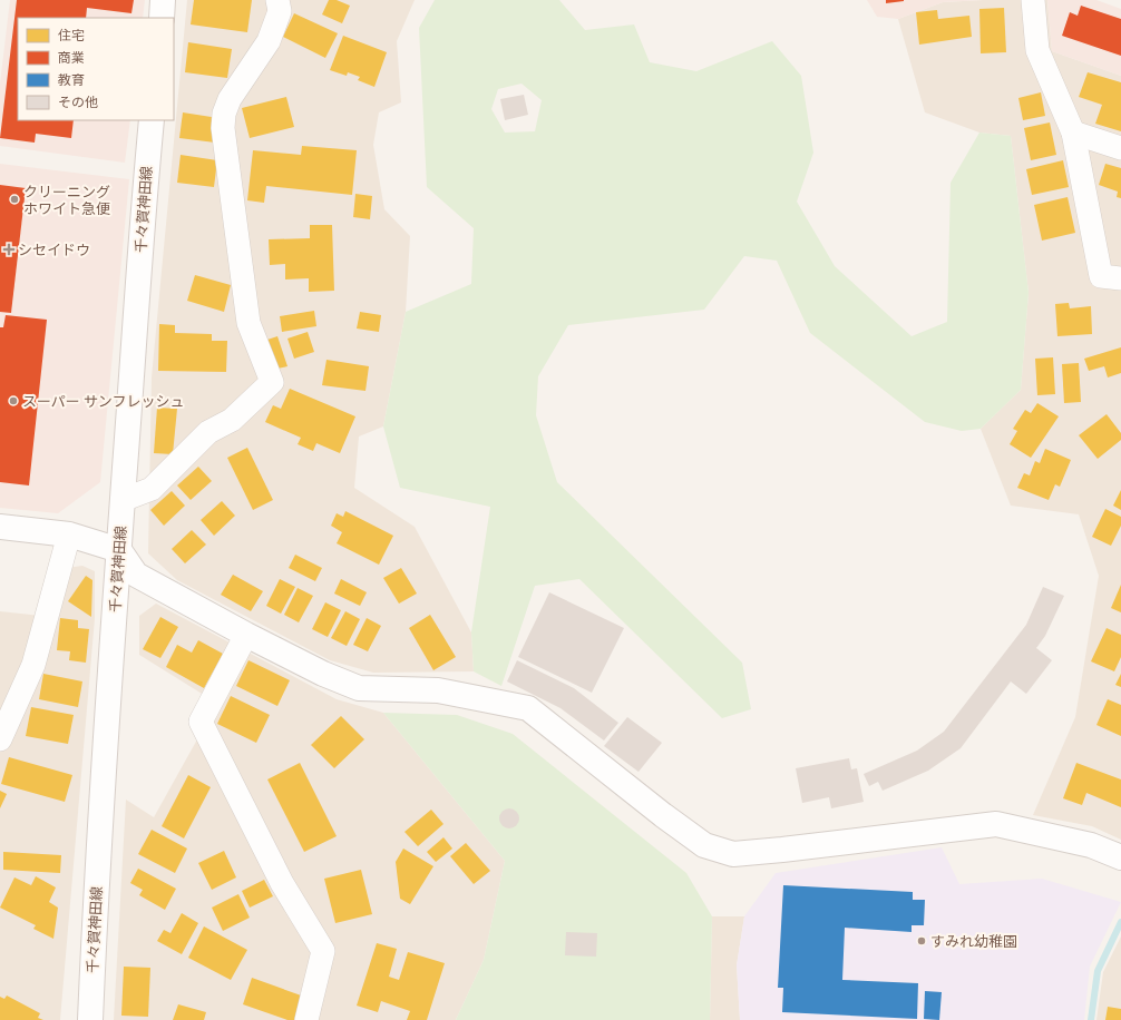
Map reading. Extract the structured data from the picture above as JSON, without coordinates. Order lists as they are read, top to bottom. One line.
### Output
{"streets":{"street":["千々賀神田線"]},"places":{"other":["クリーニング ホワイト急便","スーパー サンフレッシュ","すみれ幼稚園"],"health":["シセイドウ"]},"legend":["住宅","商業","教育","その他"]}
